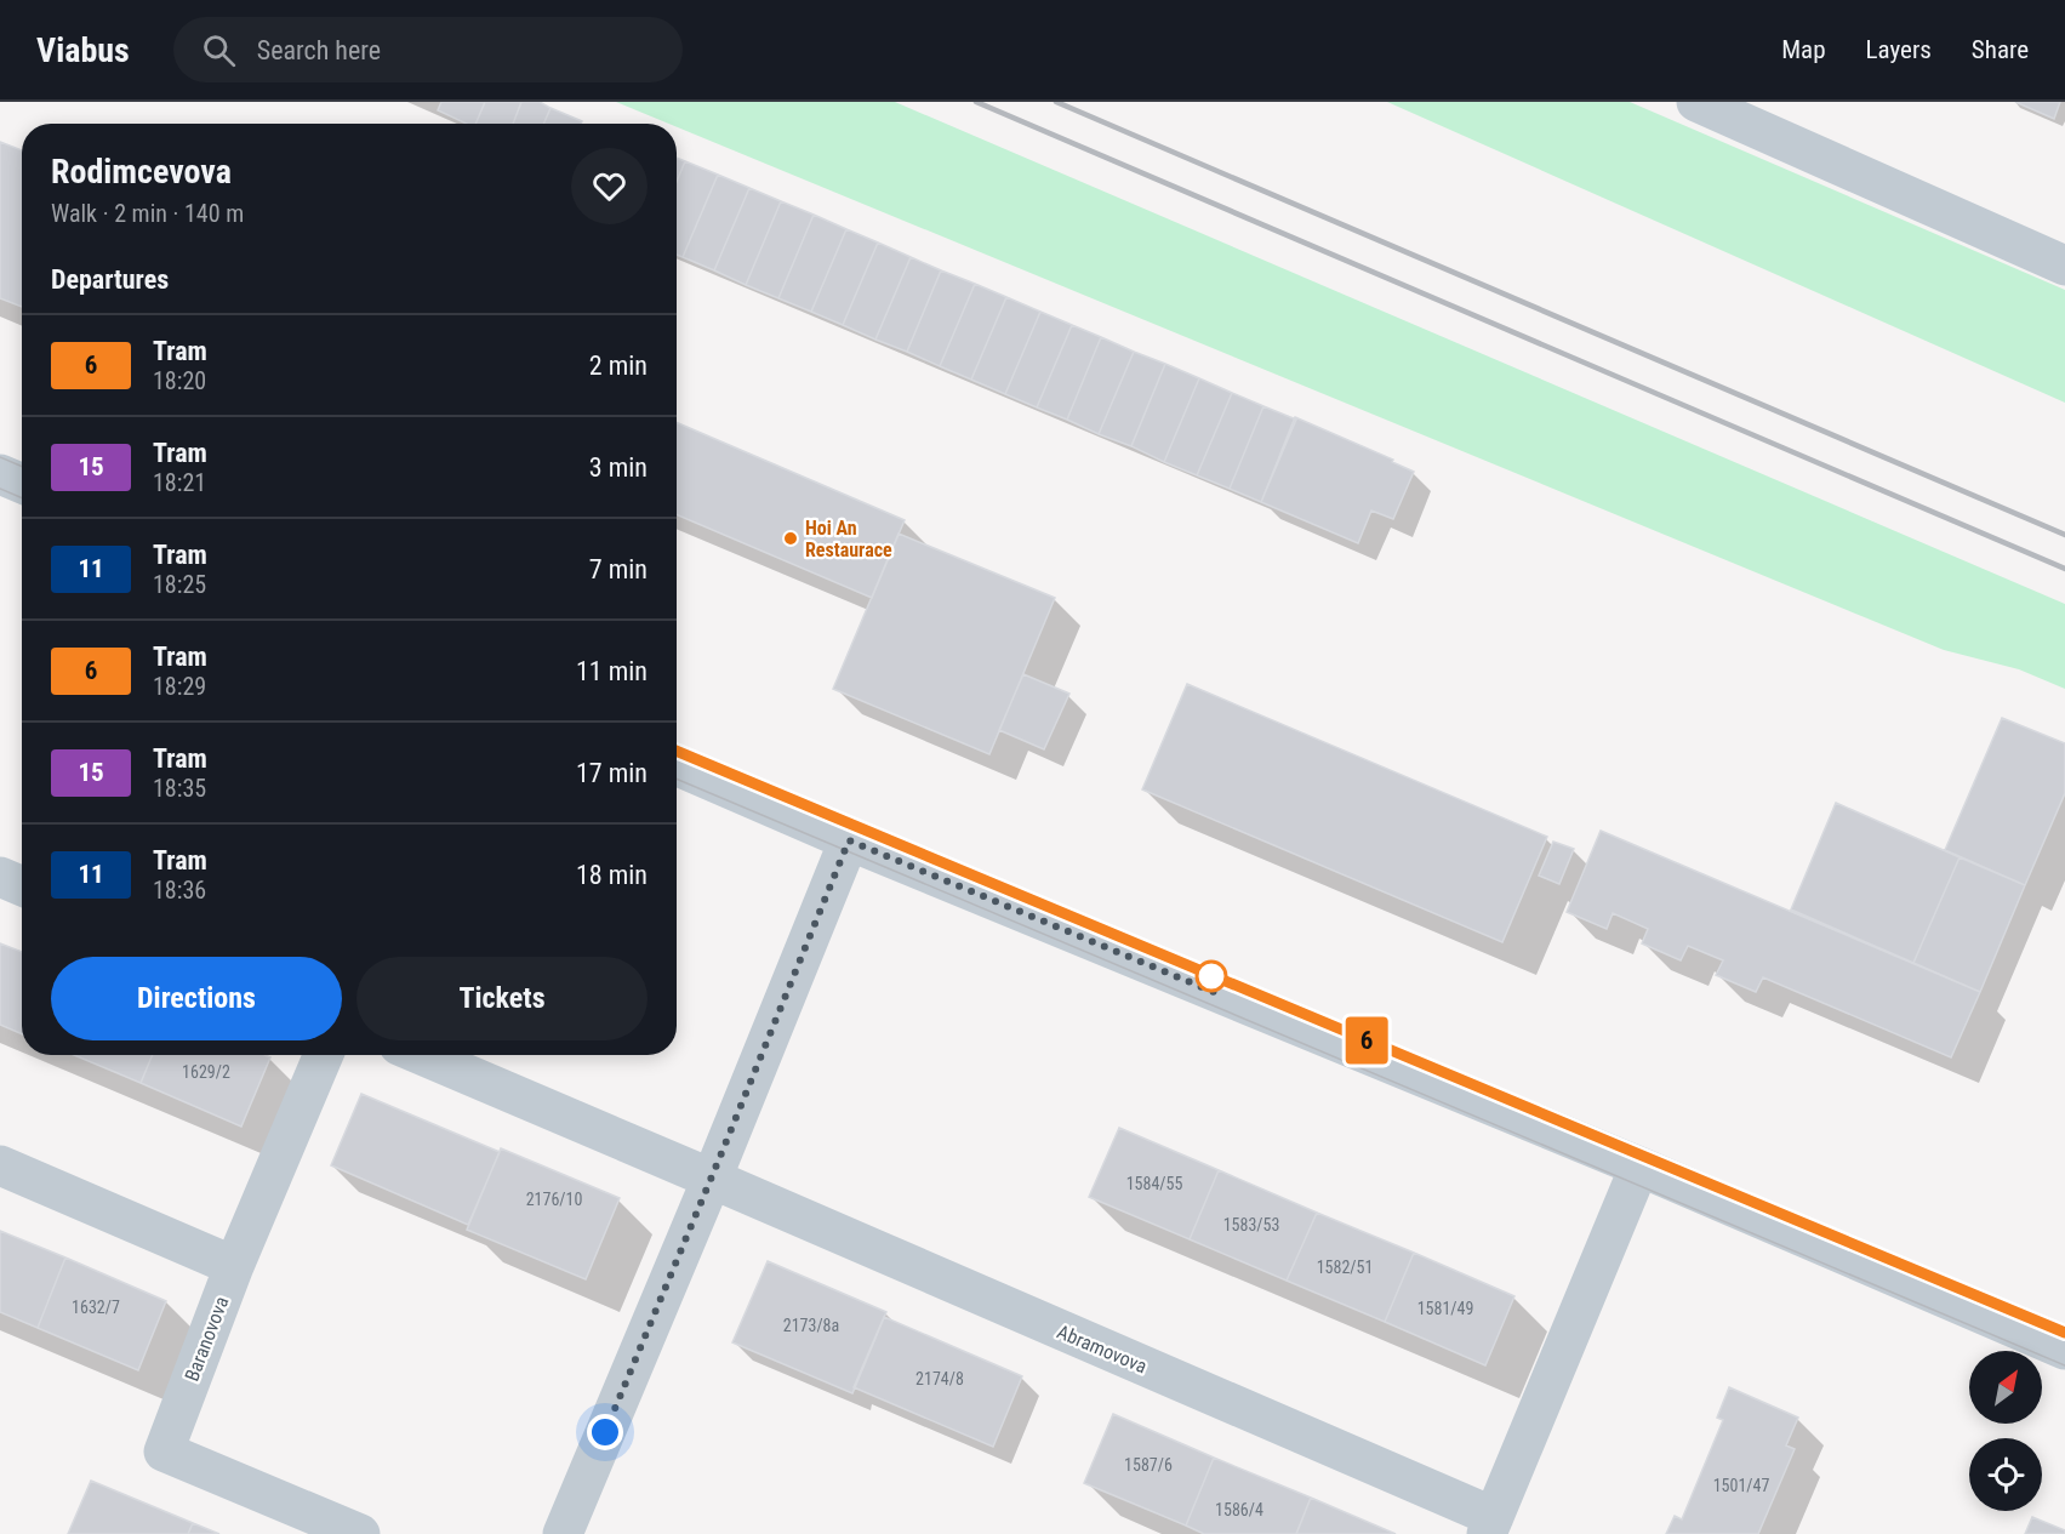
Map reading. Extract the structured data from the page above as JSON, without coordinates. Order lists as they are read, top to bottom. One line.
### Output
{"streets":{"street":["Baranovova","Abramovova"]},"places":["Hoi An Restaurace"],"lines":["tram line 6"],"house_numbers":["1629/2","1584/55","2176/10","1583/53","1582/51","1632/7","1581/49","2173/8a","2174/8","1587/6","1501/47","1586/4"],"north":"top right","page":{"header":"Viabus","search":"Search here","nav":["Map","Layers","Share"],"on_map":"6","heading":[["Rodimcevova","Walk · 2 min · 140 m"],"Departures"],"list":[{"mark":"6","name":"Tram","note":"18:20","value":"2 min"},{"mark":"15","name":"Tram","note":"18:21","value":"3 min"},{"mark":"11","name":"Tram","note":"18:25","value":"7 min"},{"mark":"6","name":"Tram","note":"18:29","value":"11 min"},{"mark":"15","name":"Tram","note":"18:35","value":"17 min"},{"mark":"11","name":"Tram","note":"18:36","value":"18 min"}],"buttons":["Directions","Tickets"]}}
